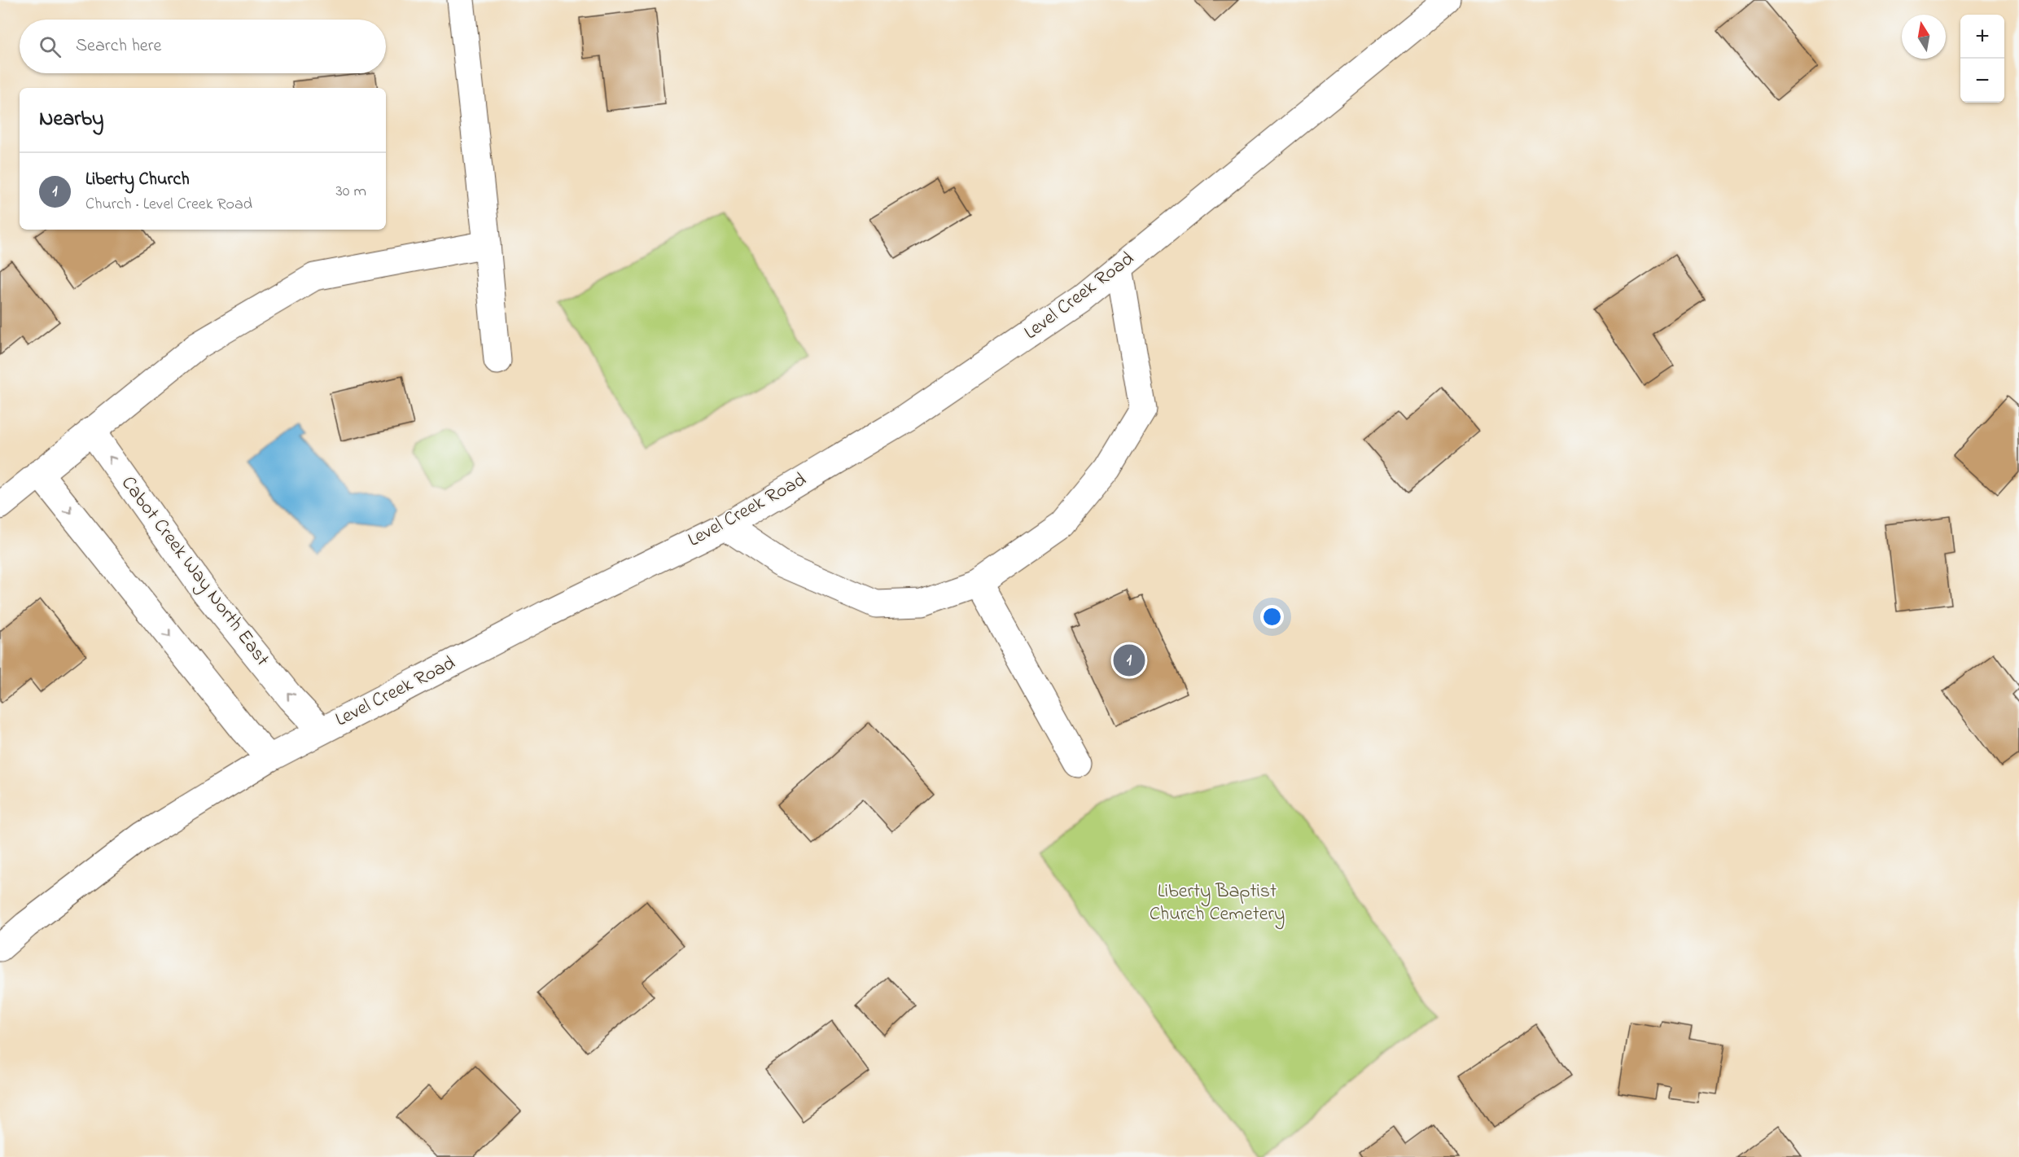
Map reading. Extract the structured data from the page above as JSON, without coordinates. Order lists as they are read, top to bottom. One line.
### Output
{"streets":{"street":["Level Creek Road","Cabot Creek Way North East"]},"crossings":[["Level Creek Road","Cabot Creek Way North East"]],"parks":["Liberty Baptist Church Cemetery"],"north":"top","page":{"map_buttons":["+","−"],"search":"Search here","heading":"Nearby","list":[{"mark":"1","name":"Liberty Church","note":"Church · Level Creek Road","value":"30 m"}],"pins":"1"}}
